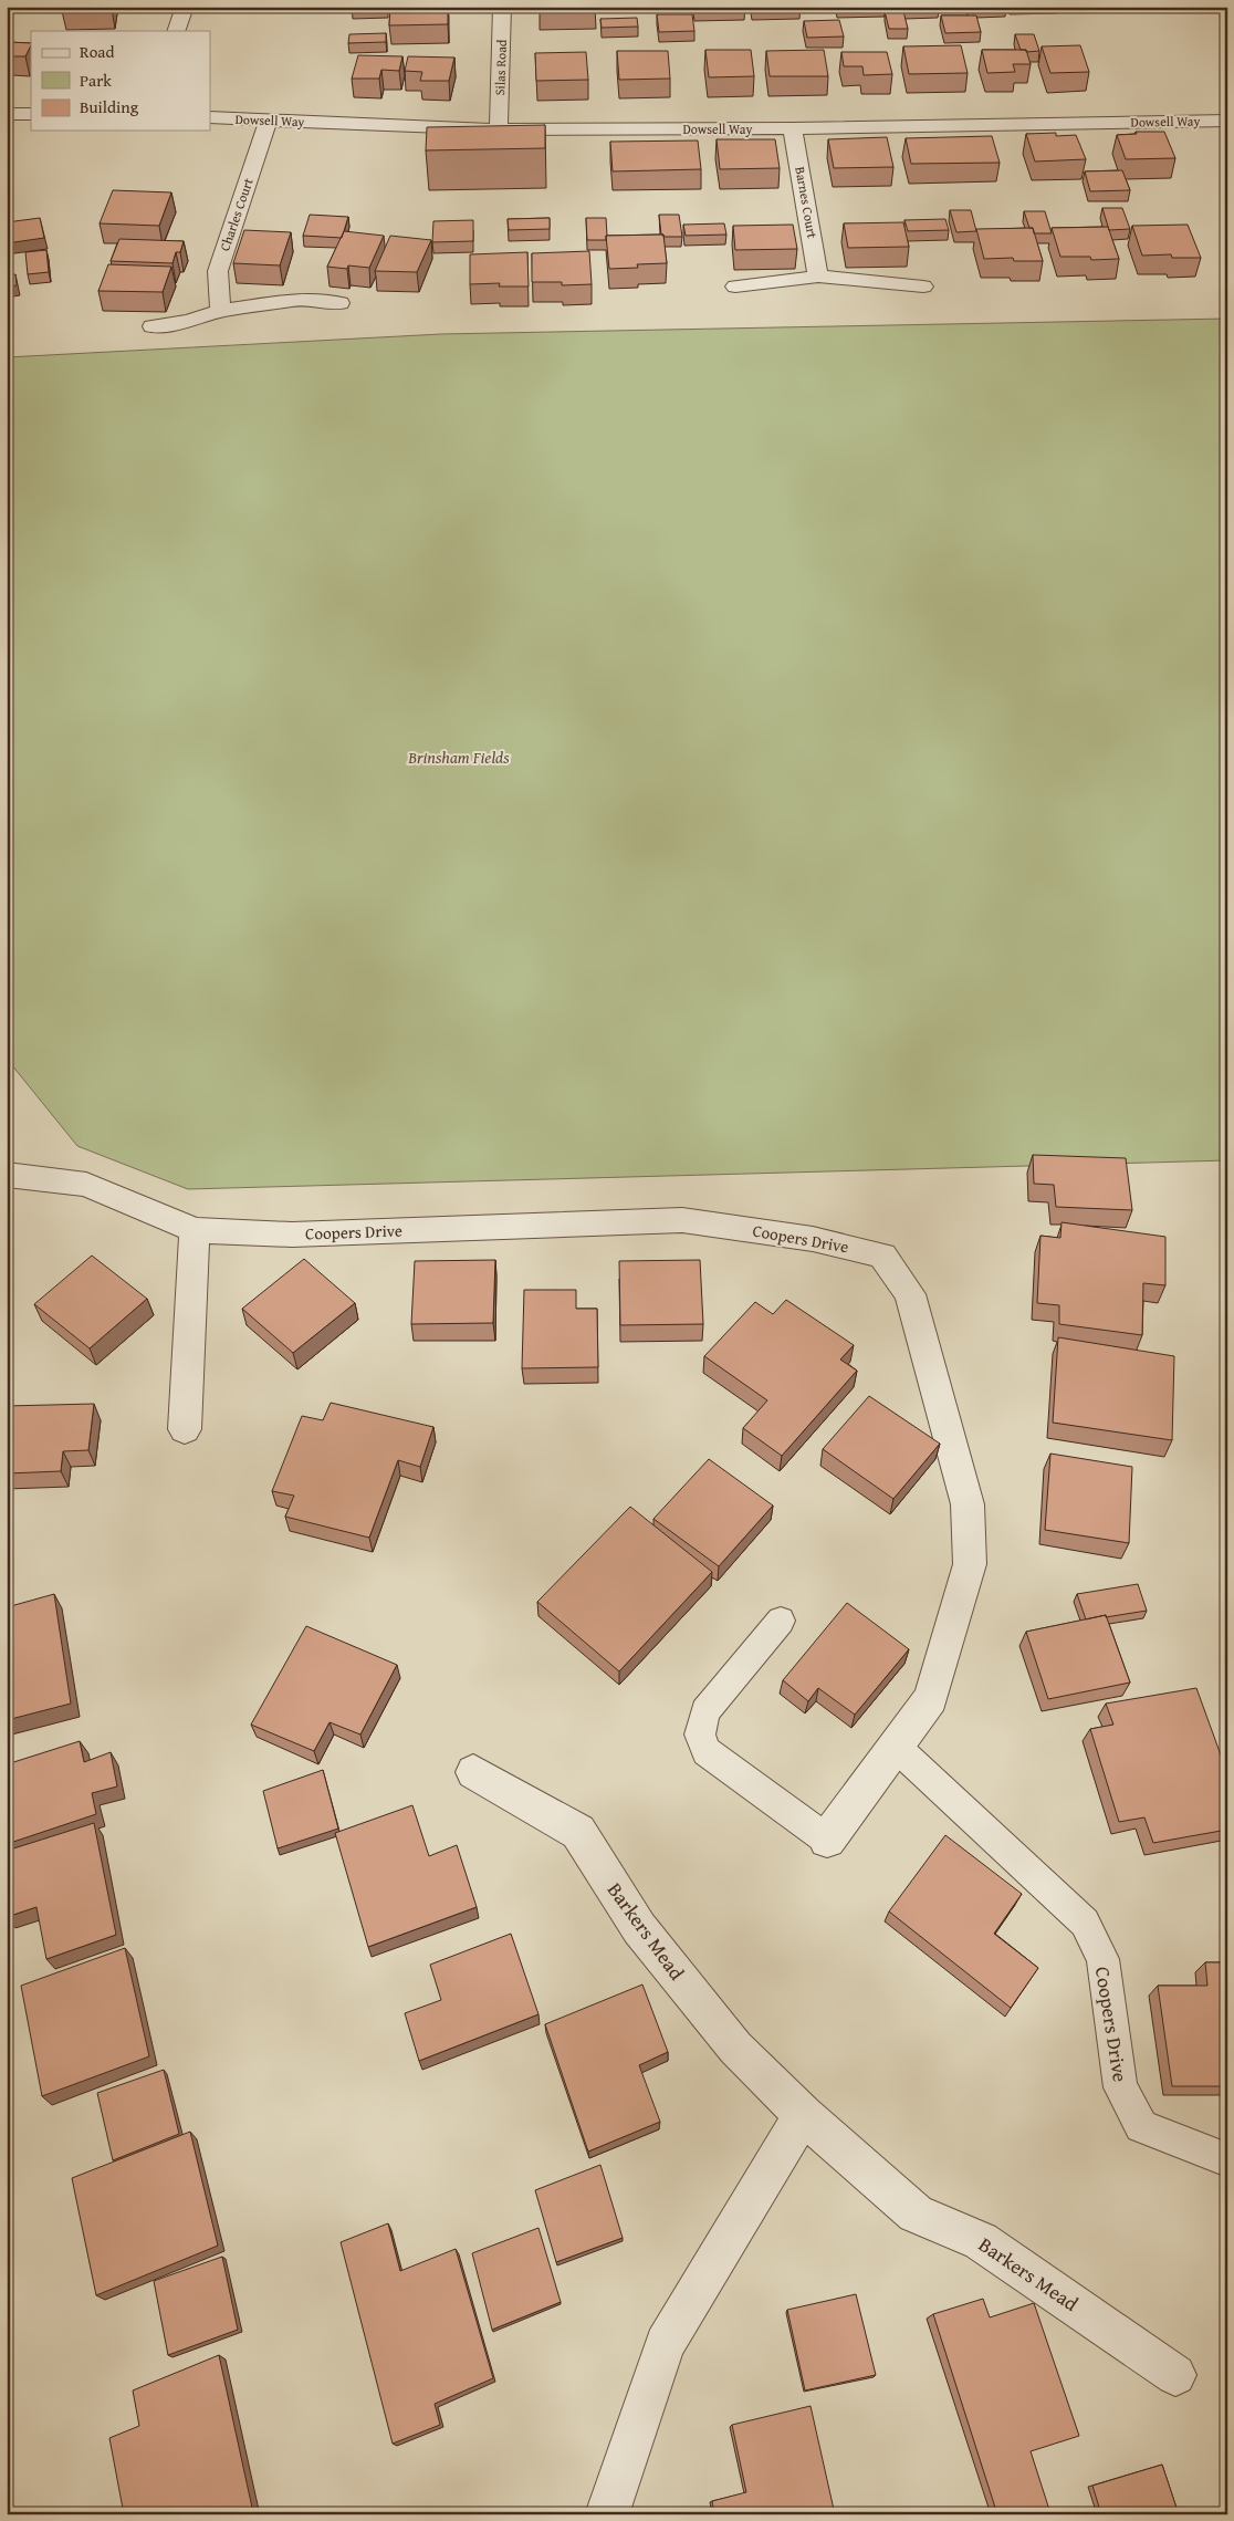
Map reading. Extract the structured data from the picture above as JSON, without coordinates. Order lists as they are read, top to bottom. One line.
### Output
{"streets":{"street":["Silas Road","Dowsell Way","Barnes Court","Charles Court","Coopers Drive","Barkers Mead"]},"crossings":[["Silas Road","Dowsell Way"],["Dowsell Way","Barnes Court"],["Dowsell Way","Charles Court"]],"parks":["Brinsham Fields"],"legend":["Road","Park","Building"]}
